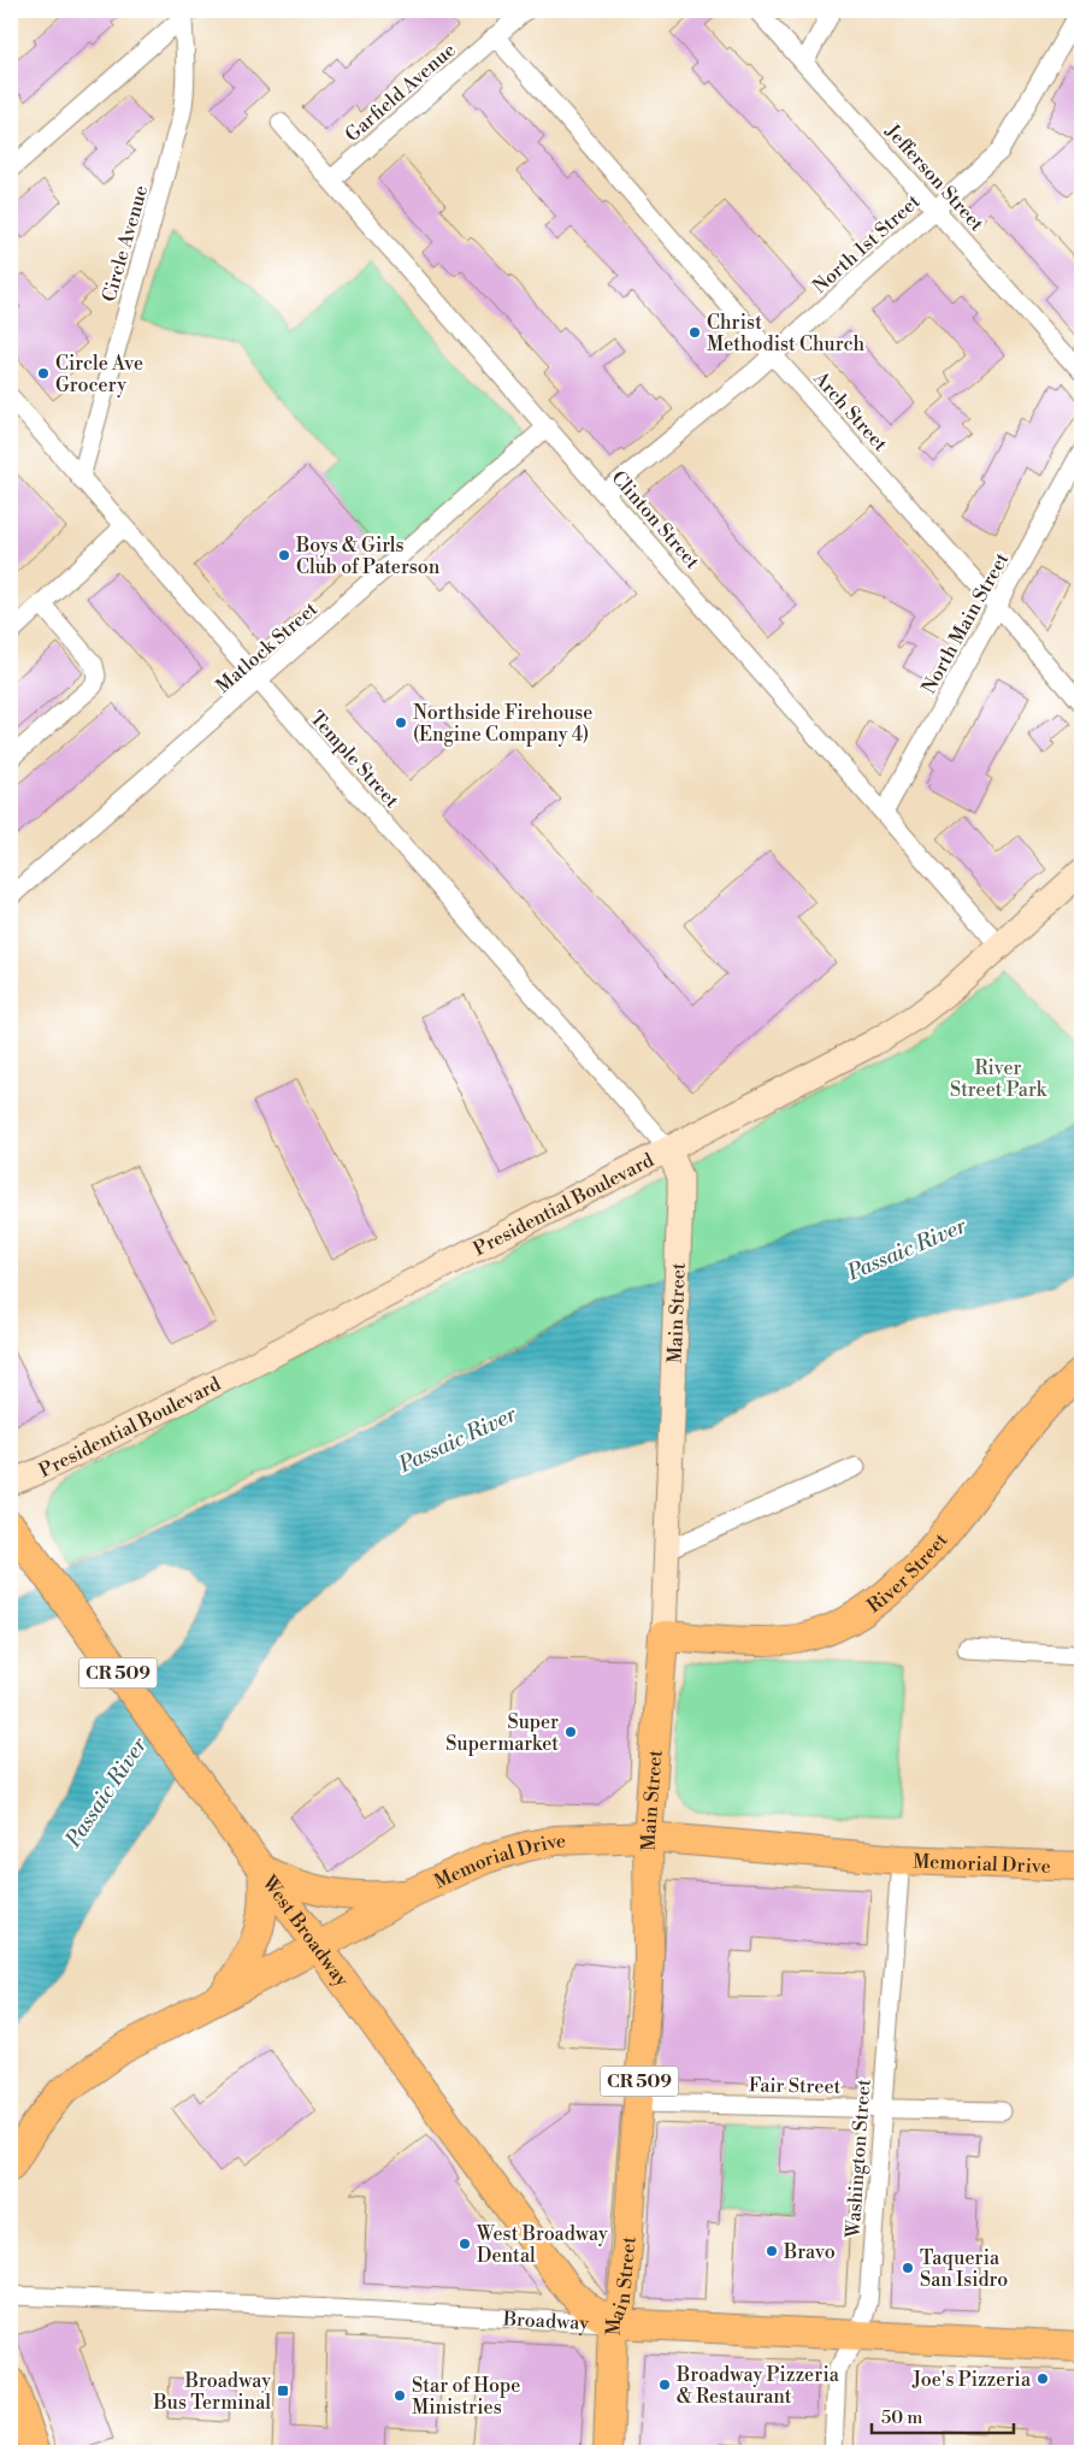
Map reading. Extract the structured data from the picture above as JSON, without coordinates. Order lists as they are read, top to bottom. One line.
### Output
{"streets":{"main road":["Main Street","River Street","CR 509","Memorial Drive","West Broadway","Broadway"],"street":["Garfield Avenue","Jefferson Street","Circle Avenue","North 1st Street","Arch Street","Clinton Street","North Main Street","Matlock Street","Temple Street","Presidential Boulevard","Fair Street","Washington Street"]},"crossings":[["Garfield Avenue","Arch Street"],["Garfield Avenue","Clinton Street"],["Jefferson Street","North 1st Street"],["Circle Avenue","Temple Street"],["North 1st Street","Arch Street"],["North 1st Street","Clinton Street"],["Arch Street","North Main Street"],["Clinton Street","North Main Street"],["Clinton Street","Matlock Street"],["Clinton Street","Presidential Boulevard"],["Matlock Street","Temple Street"],["Temple Street","Presidential Boulevard"],["Temple Street","Main Street"],["Presidential Boulevard","Main Street"],["Main Street","River Street"],["Main Street","Memorial Drive"],["Main Street","West Broadway"],["Main Street","Fair Street"],["Main Street","Broadway"],["Memorial Drive","West Broadway"],["Memorial Drive","Washington Street"],["West Broadway","Broadway"],["Fair Street","Washington Street"],["Washington Street","Broadway"]],"water":["Passaic River"],"parks":["River Street Park"],"places":{"other":["Christ Methodist Church","Circle Ave Grocery","Boys & Girls Club of Paterson","Northside Firehouse (Engine Company 4)","Super Supermarket","West Broadway Dental","Bravo","Taqueria San Isidro","Joe's Pizzeria","Broadway Pizzeria & Restaurant","Star of Hope Ministries"],"transit":["Broadway Bus Terminal"]},"scale_bar":"50 m"}
